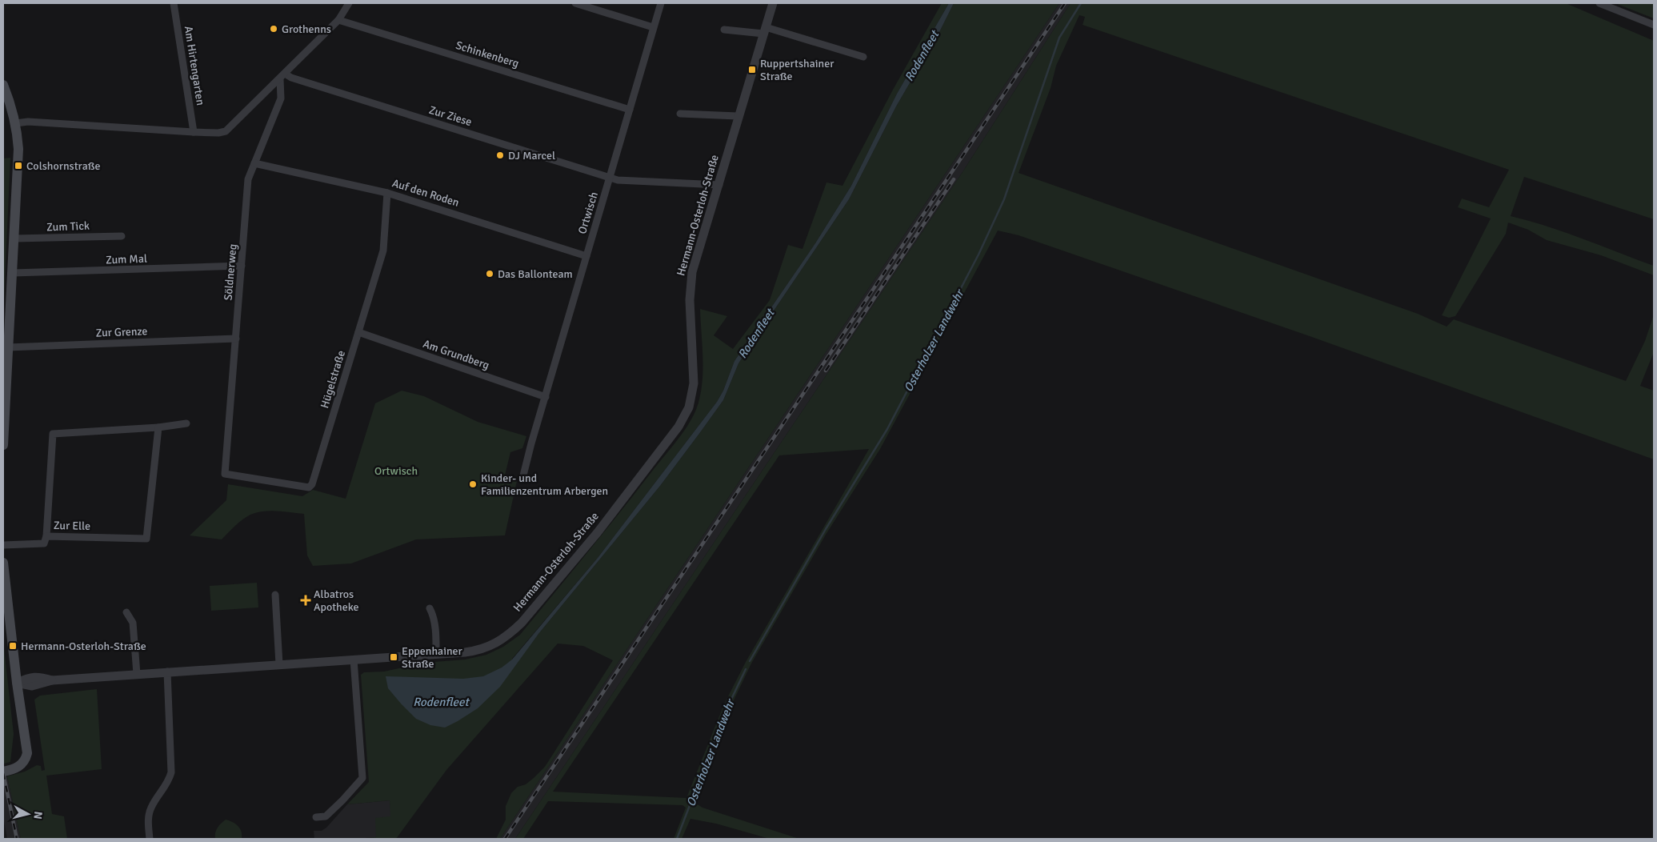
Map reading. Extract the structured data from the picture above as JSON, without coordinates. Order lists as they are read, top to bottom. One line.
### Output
{"streets":{"street":["Schinkenberg","Am Hirtengarten","Zur Ziese","Auf den Roden","Ortwisch","Hermann-Osterloh-Straße","Zum Tick","Zum Mal","Söldnerweg","Zur Grenze","Am Grundberg","Hügelstraße","Zur Elle"]},"crossings":[["Schinkenberg","Ortwisch"],["Zur Ziese","Ortwisch"],["Zur Ziese","Hermann-Osterloh-Straße"],["Zur Ziese","Söldnerweg"],["Auf den Roden","Ortwisch"],["Auf den Roden","Söldnerweg"],["Auf den Roden","Hügelstraße"],["Ortwisch","Am Grundberg"],["Zum Mal","Söldnerweg"],["Söldnerweg","Zur Grenze"],["Söldnerweg","Hügelstraße"],["Am Grundberg","Hügelstraße"]],"water":["Rodenfleet","Osterholzer Landwehr"],"parks":["Ortwisch"],"places":{"other":["Grothenns","DJ Marcel","Das Ballonteam","Kinder- und Familienzentrum Arbergen"],"transit":["Ruppertshainer Straße","Colshornstraße","Hermann-Osterloh-Straße","Eppenhainer Straße"],"health":["Albatros Apotheke"]},"north":"right"}
